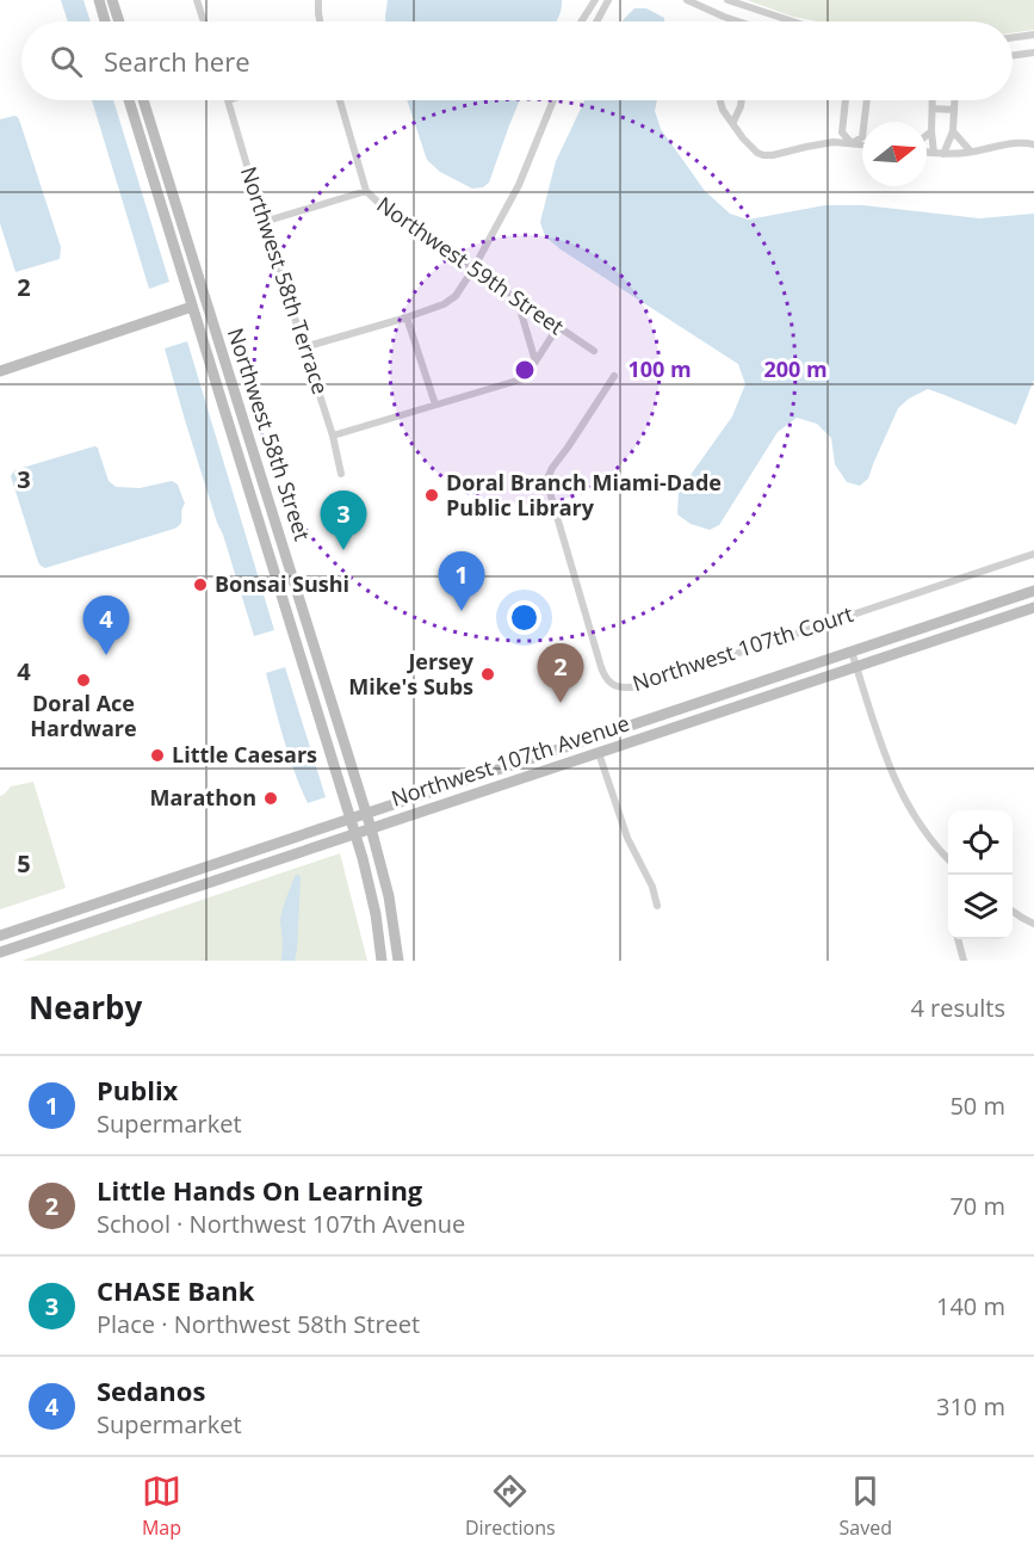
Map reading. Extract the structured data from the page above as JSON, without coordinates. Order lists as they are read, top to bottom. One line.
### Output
{"streets":{"main road":["Northwest 58th Street","Northwest 107th Avenue"],"street":["Northwest 59th Street","Northwest 58th Terrace","Northwest 107th Court"]},"crossings":[["Northwest 58th Street","Northwest 107th Avenue"]],"places":["Doral Branch Miami-Dade Public Library","Bonsai Sushi","Jersey Mike's Subs","Doral Ace Hardware","Little Caesars","Marathon"],"north":"right","page":{"search":"Search here","pins":["3","1","4","2"],"heading":["Nearby","4 results"],"list":[{"mark":"1","name":"Publix","note":"Supermarket","value":"50 m"},{"mark":"2","name":"Little Hands On Learning","note":"School · Northwest 107th Avenue","value":"70 m"},{"mark":"3","name":"CHASE Bank","note":"Place · Northwest 58th Street","value":"140 m"},{"mark":"4","name":"Sedanos","note":"Supermarket","value":"310 m"}],"nav":["Map","Directions","Saved"]},"grid":{"rows":["2","3","4","5"]},"rings":["100 m","200 m"]}
